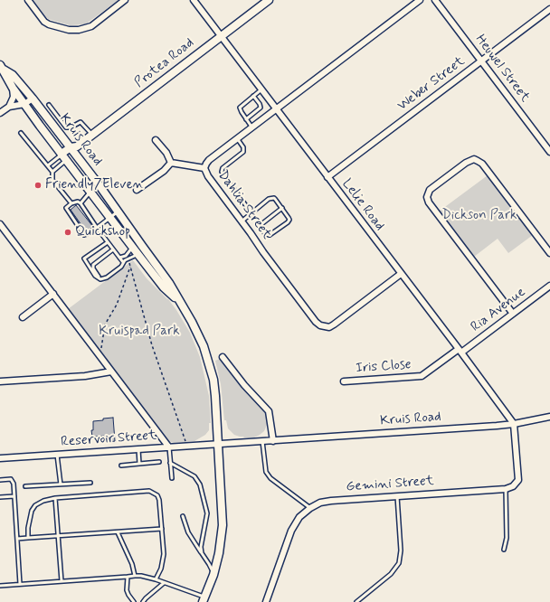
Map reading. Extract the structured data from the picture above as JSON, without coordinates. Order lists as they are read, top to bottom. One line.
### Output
{"streets":{"street":["Protea Road","Heuwel Street","Weber Street","Kruis Road","Dahlia Street","Lelie Road","Ria Avenue","Iris Close","Reservoir Street","Gemini Street"]},"crossings":[["Protea Road","Kruis Road"],["Protea Road","Lelie Road"],["Heuwel Street","Weber Street"],["Weber Street","Lelie Road"],["Kruis Road","Lelie Road"],["Kruis Road","Reservoir Street"],["Dahlia Street","Lelie Road"],["Lelie Road","Ria Avenue"],["Lelie Road","Iris Close"],["Ria Avenue","Iris Close"]],"parks":["Dickson Park","Kruispad Park"],"places":["Friendly7Eleven","Quickshop"]}
